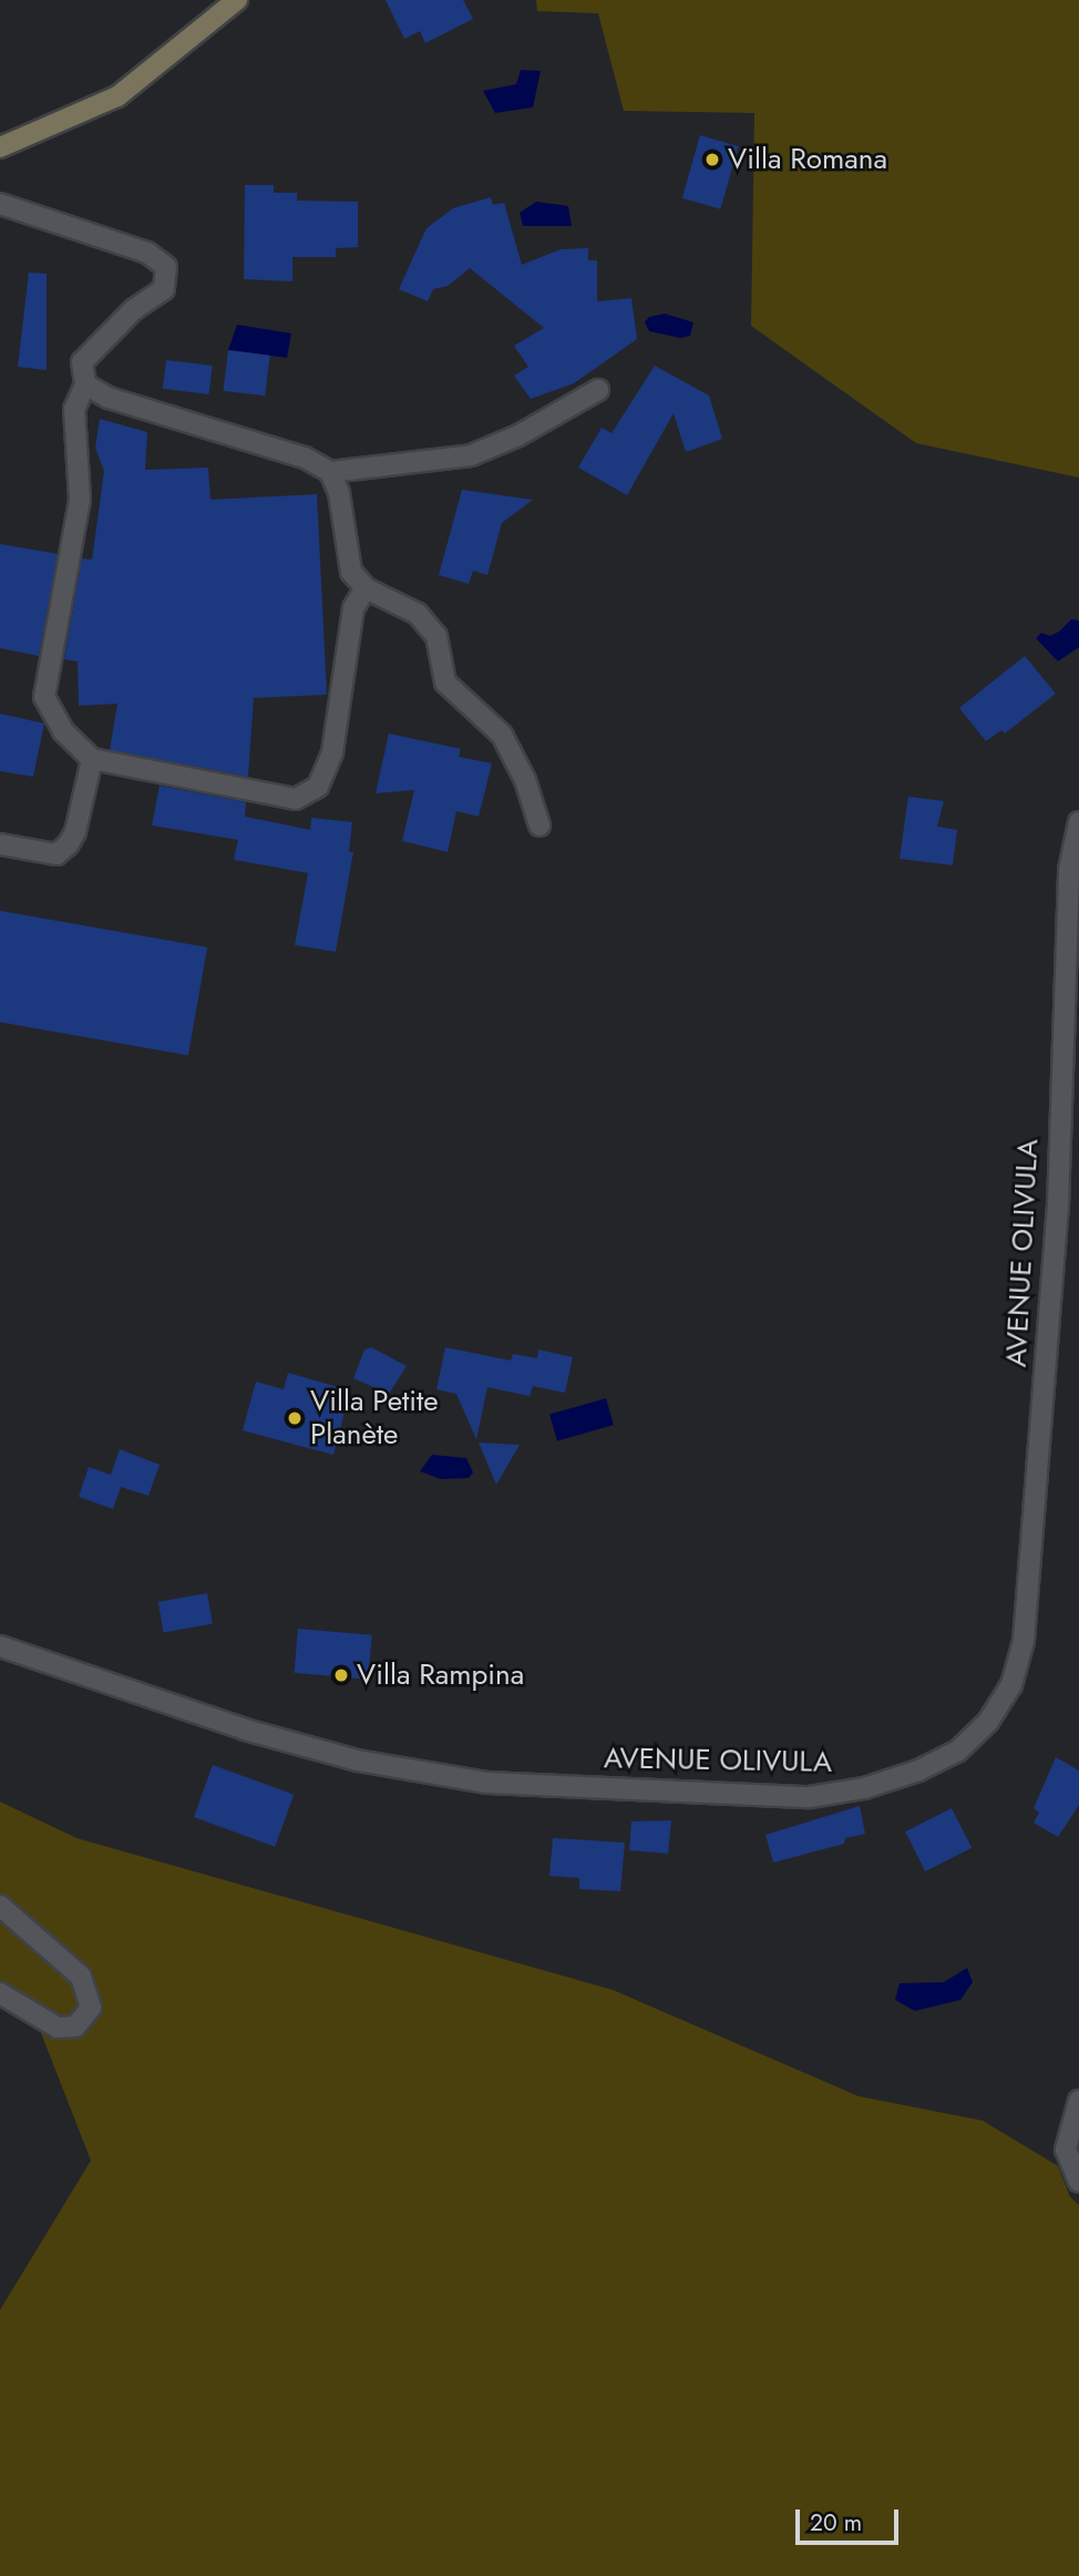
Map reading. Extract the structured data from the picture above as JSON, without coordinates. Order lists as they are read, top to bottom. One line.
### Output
{"streets":{"street":["AVENUE OLIVULA"]},"places":["Villa Romana","Villa Petite Planète","Villa Rampina"],"scale_bar":"20 m"}
